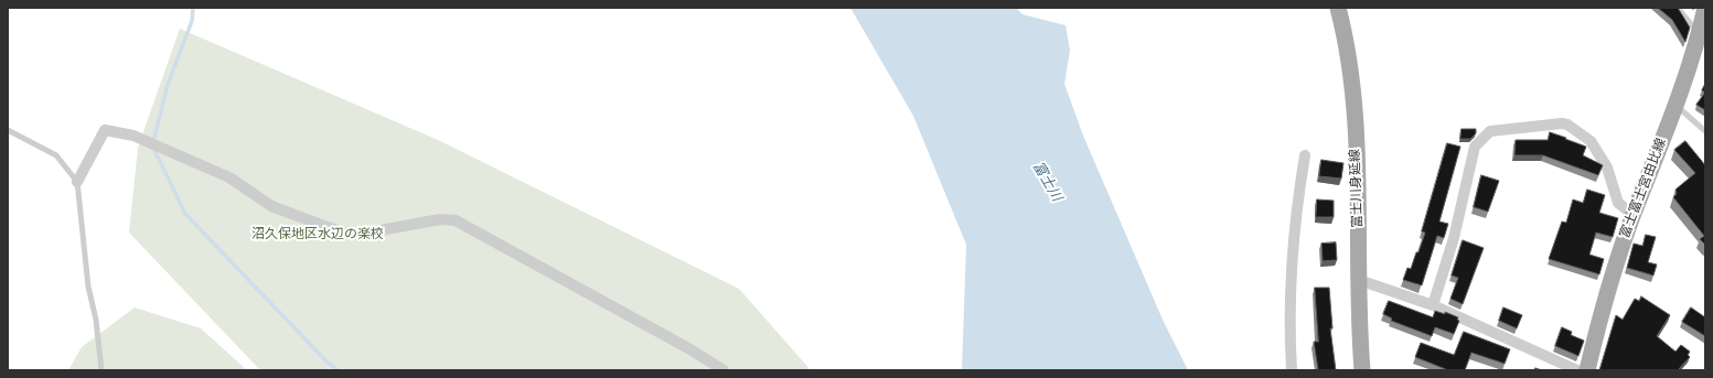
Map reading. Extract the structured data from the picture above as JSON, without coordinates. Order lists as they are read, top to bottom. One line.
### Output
{"streets":{"main road":["富士川身延線","富士富士宮由比線"]},"water":["富士川"],"parks":["沼久保地区水辺の楽校"]}
